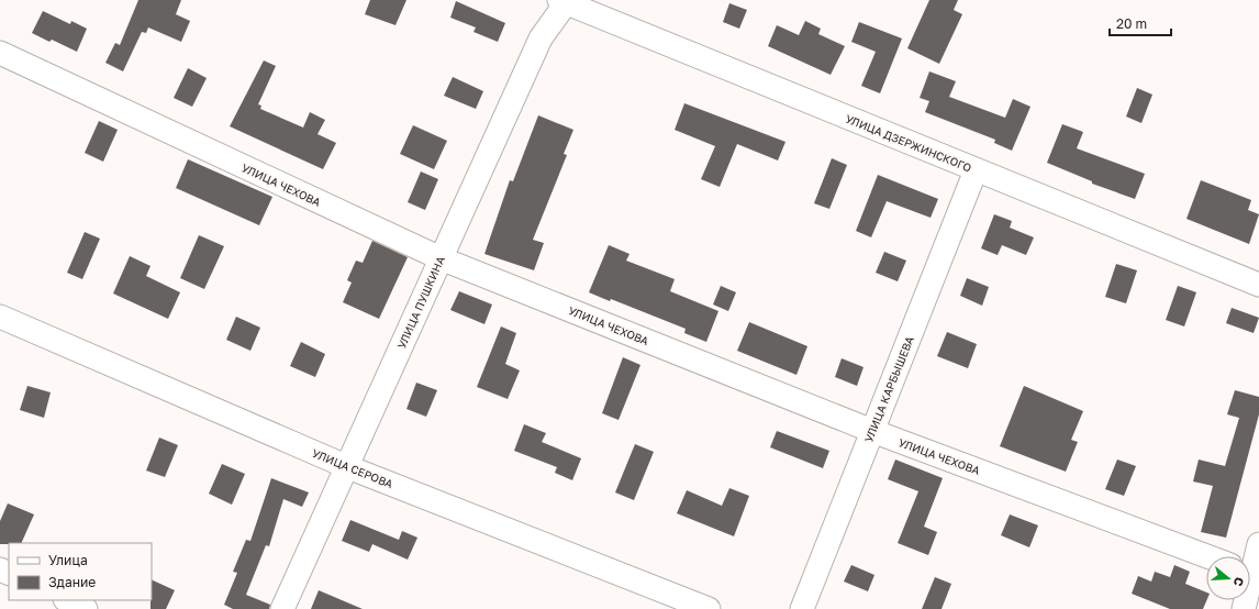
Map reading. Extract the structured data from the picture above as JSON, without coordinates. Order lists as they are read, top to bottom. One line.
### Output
{"streets":{"street":["УЛИЦА ДЗЕРЖИНСКОГО","УЛИЦА ЧЕХОВА","УЛИЦА ПУШКИНА","УЛИЦА КАРБЫШЕВА","УЛИЦА СЕРОВА"]},"crossings":[["УЛИЦА ДЗЕРЖИНСКОГО","УЛИЦА ПУШКИНА"],["УЛИЦА ДЗЕРЖИНСКОГО","УЛИЦА КАРБЫШЕВА"],["УЛИЦА ЧЕХОВА","УЛИЦА ПУШКИНА"],["УЛИЦА ЧЕХОВА","УЛИЦА КАРБЫШЕВА"],["УЛИЦА ПУШКИНА","УЛИЦА СЕРОВА"]],"legend":["Улица","Здание"],"scale_bar":"20 m","north":"right"}
